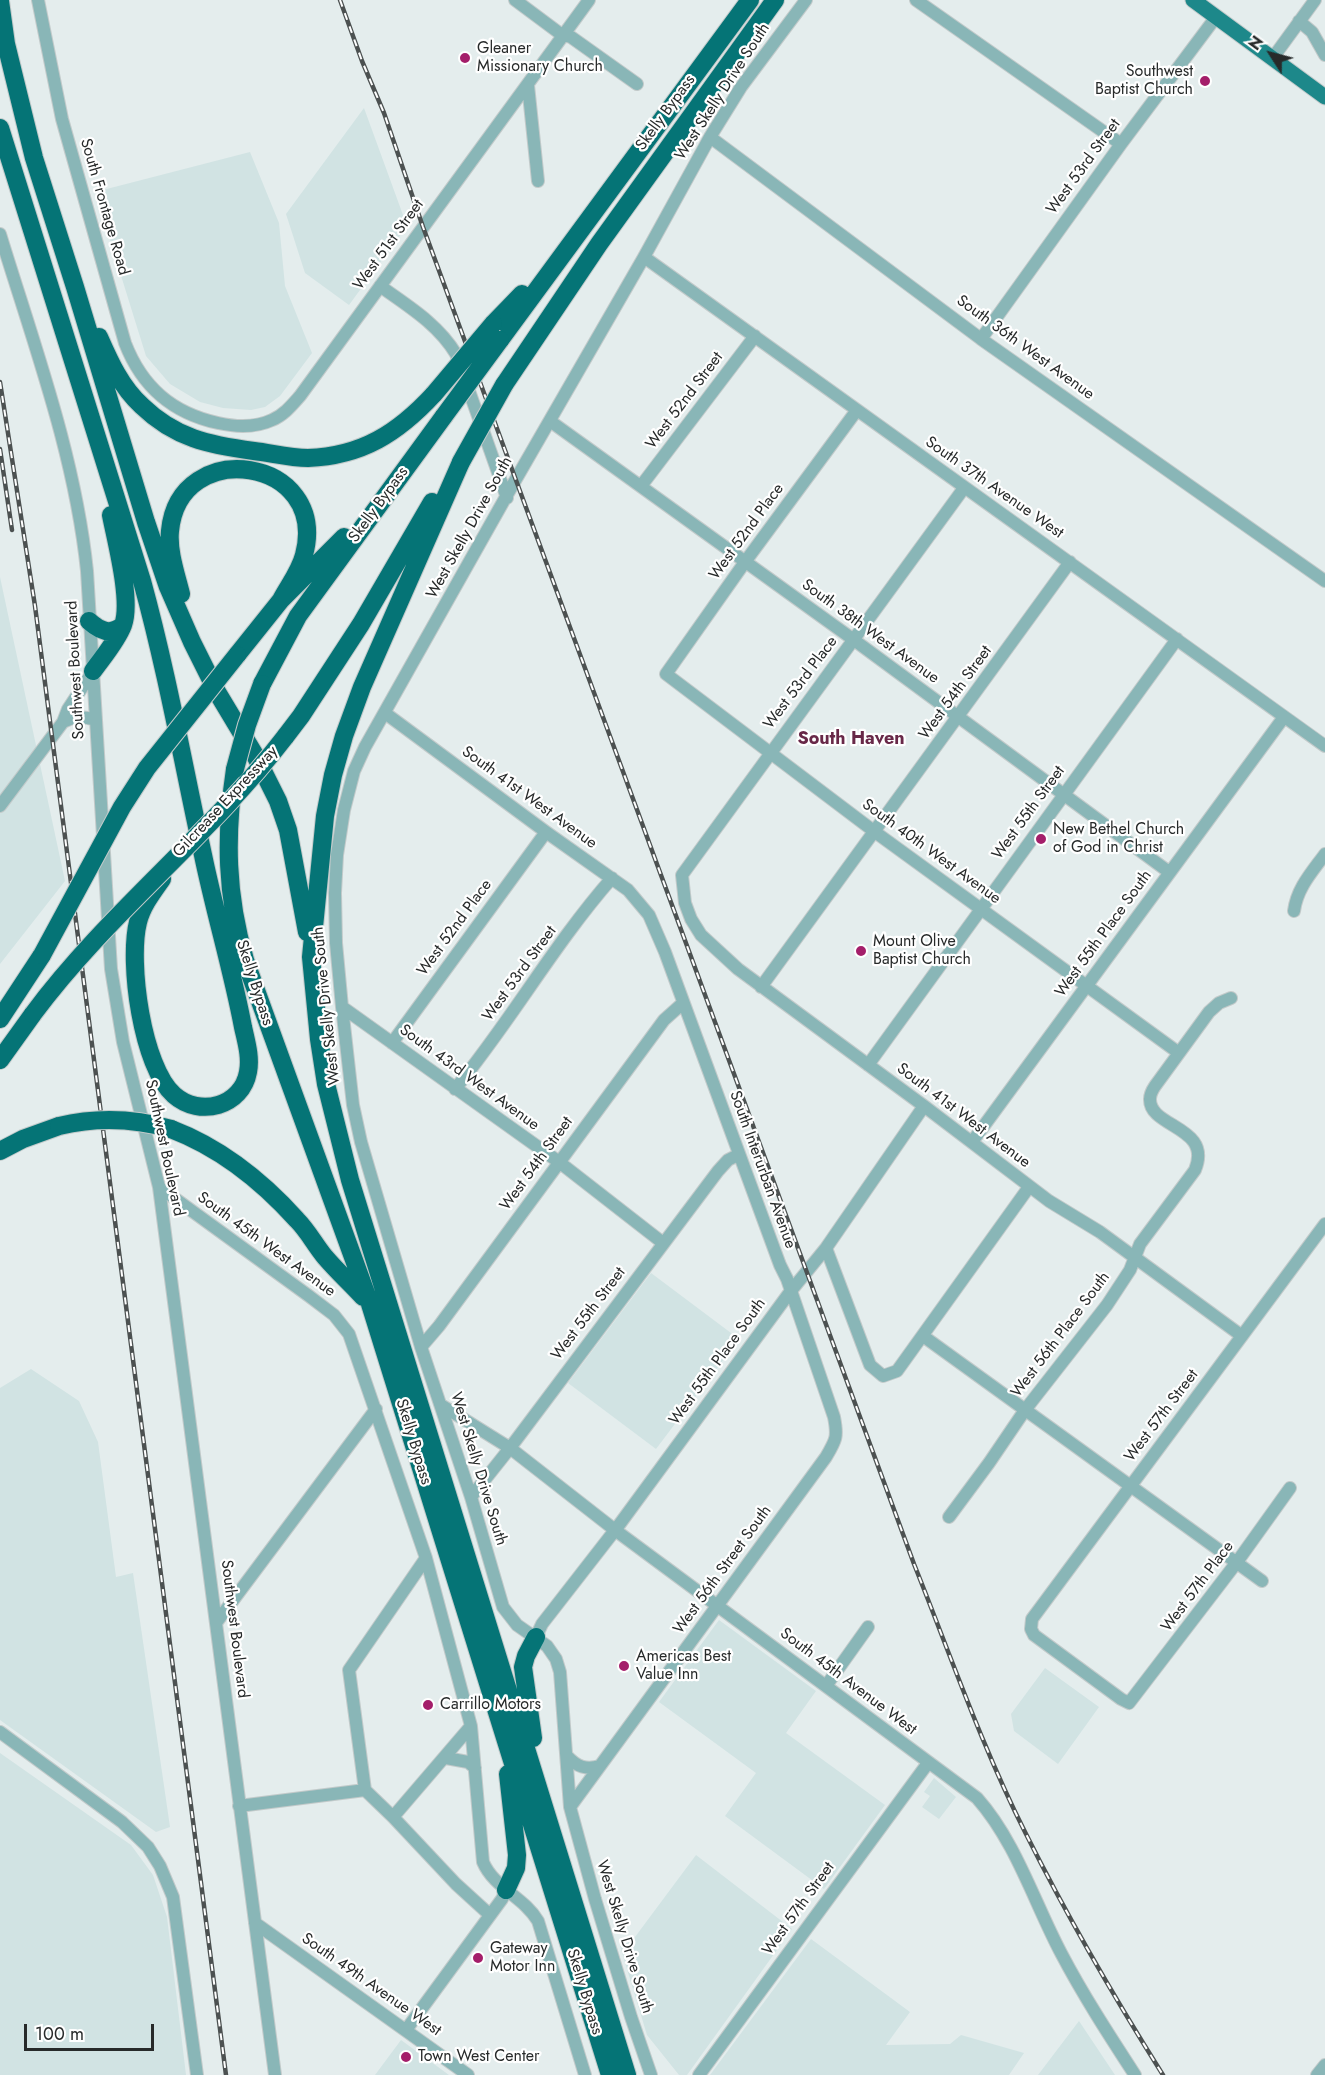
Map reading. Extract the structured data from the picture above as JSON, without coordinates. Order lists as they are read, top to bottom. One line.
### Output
{"streets":{"highway":["Skelly Bypass","Gilcrease Expressway"],"street":["West Skelly Drive South","West 53rd Street","South Frontage Road","West 51st Street","South 36th West Avenue","West 52nd Street","South 37th Avenue West","West 52nd Place","South 38th West Avenue","Southwest Boulevard","West 53rd Place","West 54th Street","South 41st West Avenue","West 55th Street","South 40th West Avenue","West 55th Place South","South 43rd West Avenue","South Interurban Avenue","South 45th West Avenue","West 56th Place South","West 57th Street","West 56th Street South","West 57th Place","South 45th Avenue West","South 49th Avenue West"]},"crossings":[["West Skelly Drive South","South 36th West Avenue"],["West Skelly Drive South","South 37th Avenue West"],["West Skelly Drive South","South 38th West Avenue"],["West Skelly Drive South","West 54th Street"],["West Skelly Drive South","South 41st West Avenue"],["West Skelly Drive South","West 55th Street"],["West Skelly Drive South","West 55th Place South"],["West Skelly Drive South","South 43rd West Avenue"],["West Skelly Drive South","West 56th Street South"],["West Skelly Drive South","South 45th Avenue West"],["Skelly Bypass","Gilcrease Expressway"],["West 53rd Street","South 36th West Avenue"],["West 53rd Street","South 41st West Avenue"],["West 53rd Street","South 43rd West Avenue"],["South Frontage Road","West 51st Street"],["West 52nd Street","South 37th Avenue West"],["West 52nd Street","South 38th West Avenue"],["South 37th Avenue West","West 52nd Place"],["South 37th Avenue West","West 53rd Place"],["South 37th Avenue West","West 54th Street"],["South 37th Avenue West","West 55th Street"],["South 37th Avenue West","West 55th Place South"],["West 52nd Place","South 38th West Avenue"],["West 52nd Place","South 41st West Avenue"],["West 52nd Place","South 40th West Avenue"],["West 52nd Place","South 43rd West Avenue"],["South 38th West Avenue","West 53rd Place"],["South 38th West Avenue","West 54th Street"],["South 38th West Avenue","West 55th Street"],["South 38th West Avenue","West 55th Place South"],["Southwest Boulevard","South 45th West Avenue"],["Southwest Boulevard","South 49th Avenue West"],["West 53rd Place","South 41st West Avenue"],["West 53rd Place","South 40th West Avenue"],["West 54th Street","South 41st West Avenue"],["West 54th Street","South 40th West Avenue"],["West 54th Street","South 43rd West Avenue"],["West 54th Street","South Interurban Avenue"],["South 41st West Avenue","West 55th Street"],["South 41st West Avenue","West 55th Place South"],["South 41st West Avenue","South Interurban Avenue"],["South 41st West Avenue","West 56th Place South"],["South 41st West Avenue","West 57th Street"],["West 55th Street","South 40th West Avenue"],["West 55th Street","South 43rd West Avenue"],["West 55th Street","South Interurban Avenue"],["West 55th Street","South 45th Avenue West"],["South 40th West Avenue","West 55th Place South"],["South 40th West Avenue","West 56th Place South"],["West 55th Place South","South Interurban Avenue"],["West 55th Place South","South 45th Avenue West"],["South Interurban Avenue","West 56th Street South"],["West 57th Street","West 57th Place"],["West 57th Street","South 45th Avenue West"],["West 56th Street South","South 45th Avenue West"]],"districts":["South Haven"],"places":["Gleaner Missionary Church","Southwest Baptist Church","New Bethel Church of God in Christ","Mount Olive Baptist Church","Americas Best Value Inn","Carrillo Motors","Gateway Motor Inn","Town West Center"],"scale_bar":"100 m","north":"top left"}
